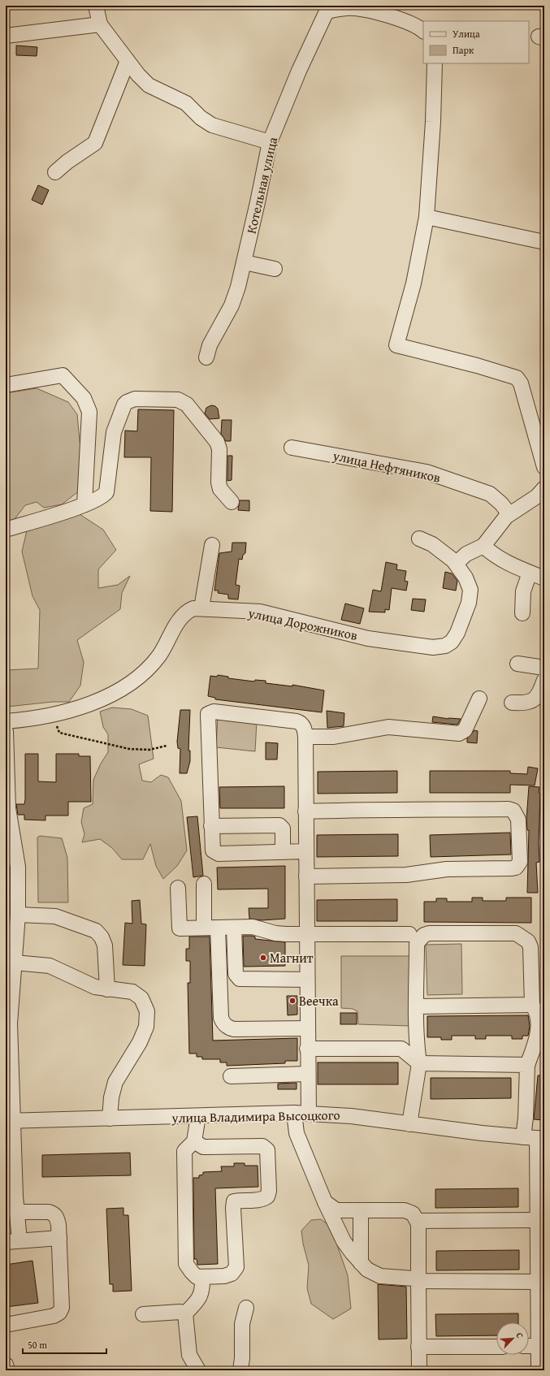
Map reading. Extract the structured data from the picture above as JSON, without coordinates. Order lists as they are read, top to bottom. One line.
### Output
{"streets":{"street":["Котельная улица","улица Нефтяников","улица Дорожников","улица Владимира Высоцкого"]},"places":["Магнит","Веечка"],"legend":["Улица","Парк"],"scale_bar":"50 m","north":"top right"}
